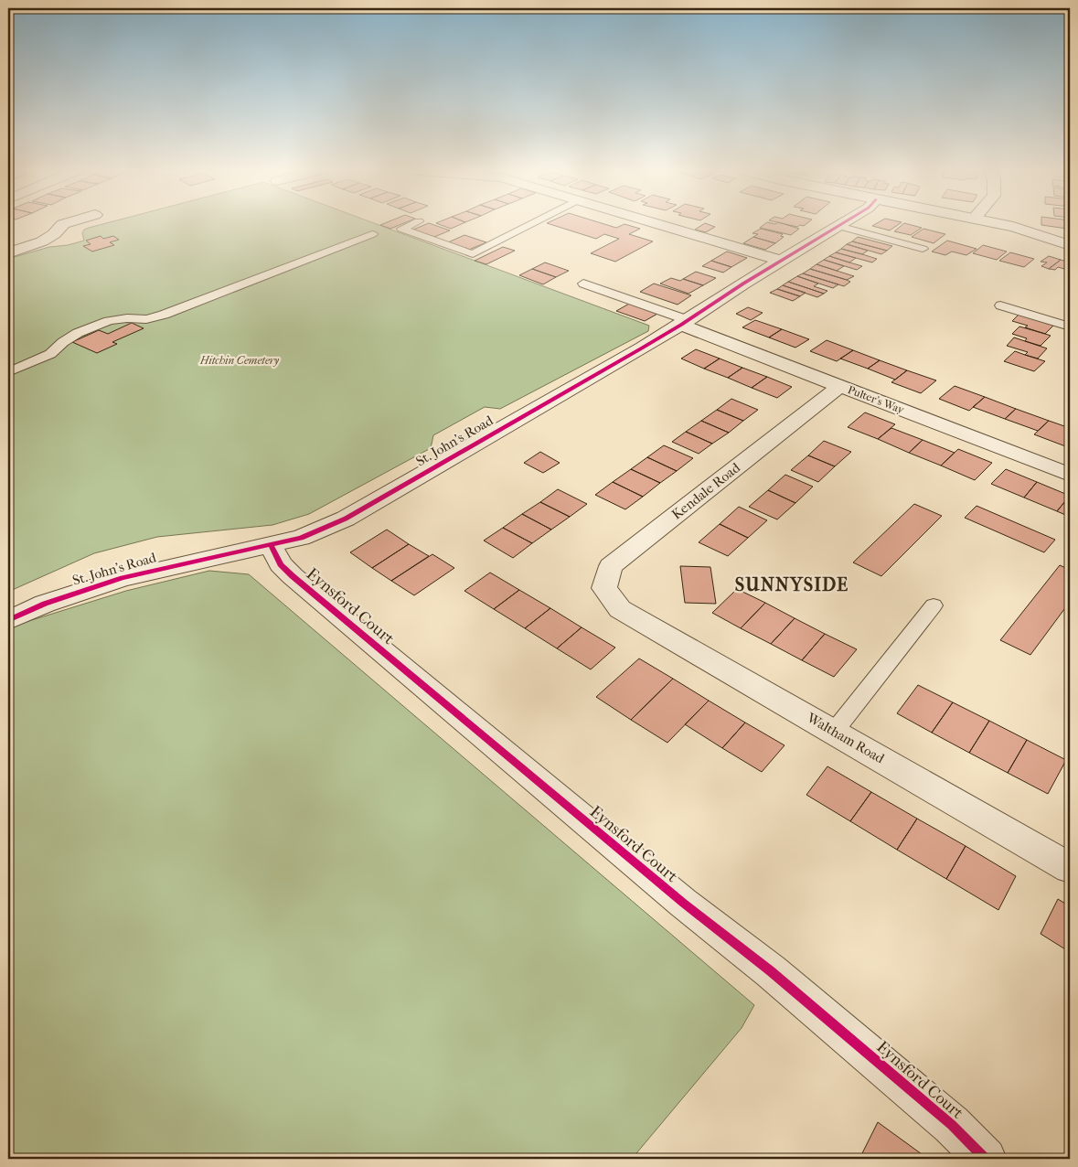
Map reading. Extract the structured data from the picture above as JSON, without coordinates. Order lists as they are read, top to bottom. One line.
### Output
{"streets":{"street":["Pulter's Way","St. John's Road","Kendale Road","Eynsford Court","Waltham Road"]},"crossings":[["Pulter's Way","St. John's Road"],["Pulter's Way","Kendale Road"],["St. John's Road","Eynsford Court"],["Kendale Road","Waltham Road"]],"districts":["SUNNYSIDE"],"parks":["Hitchin Cemetery"]}
